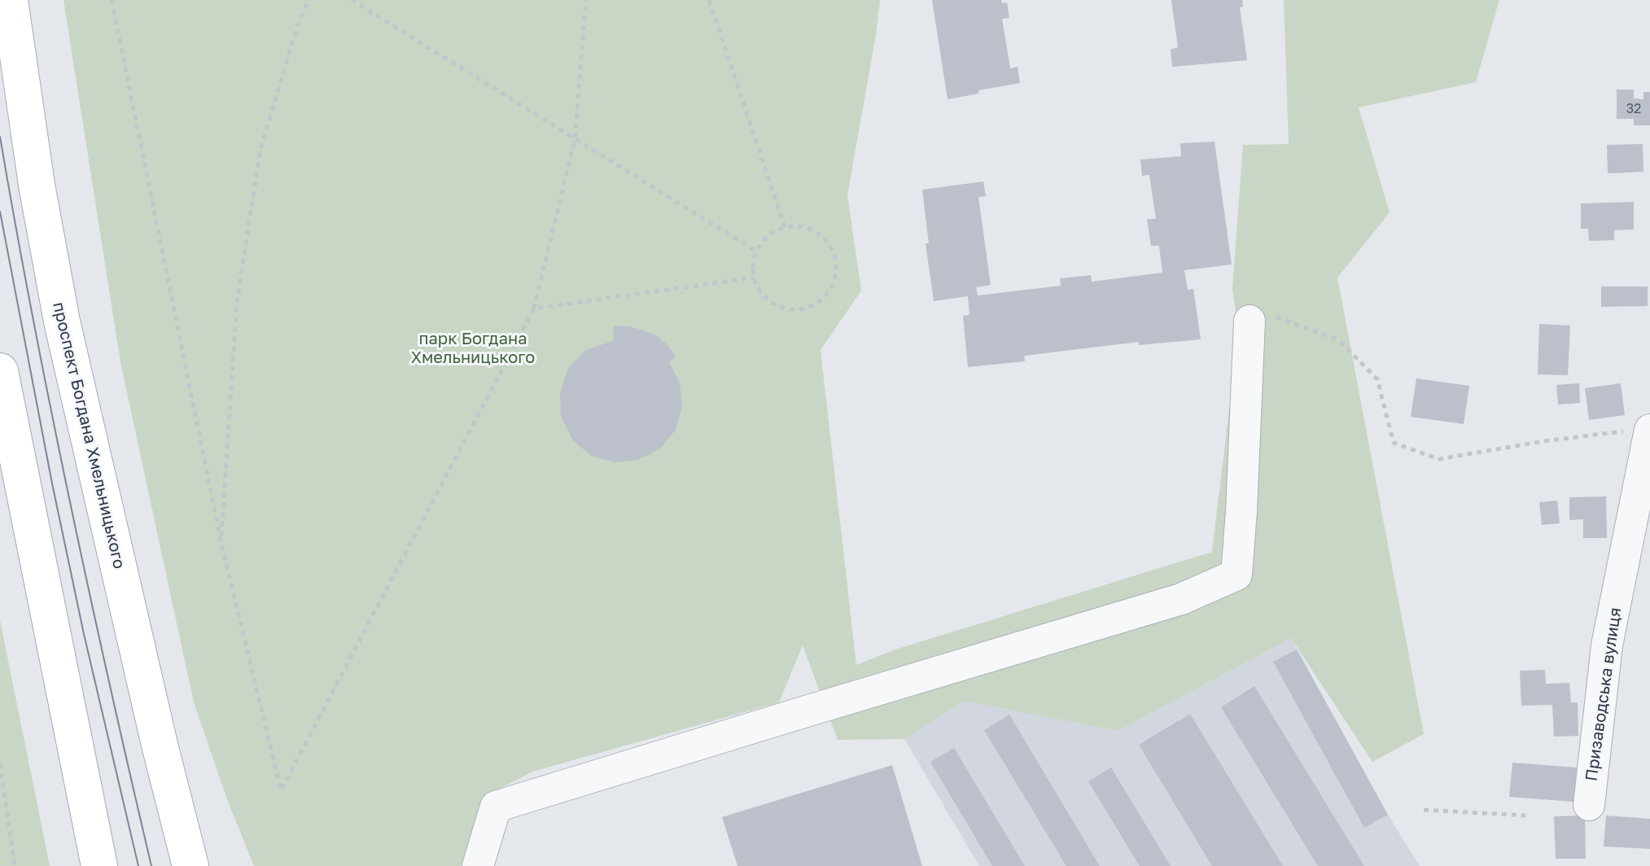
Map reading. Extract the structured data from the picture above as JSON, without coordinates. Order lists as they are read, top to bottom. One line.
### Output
{"streets":{"main road":["проспект Богдана Хмельницького"],"street":["Призаводська вулиця"]},"parks":["парк Богдана Хмельницького"],"house_numbers":["32"]}
